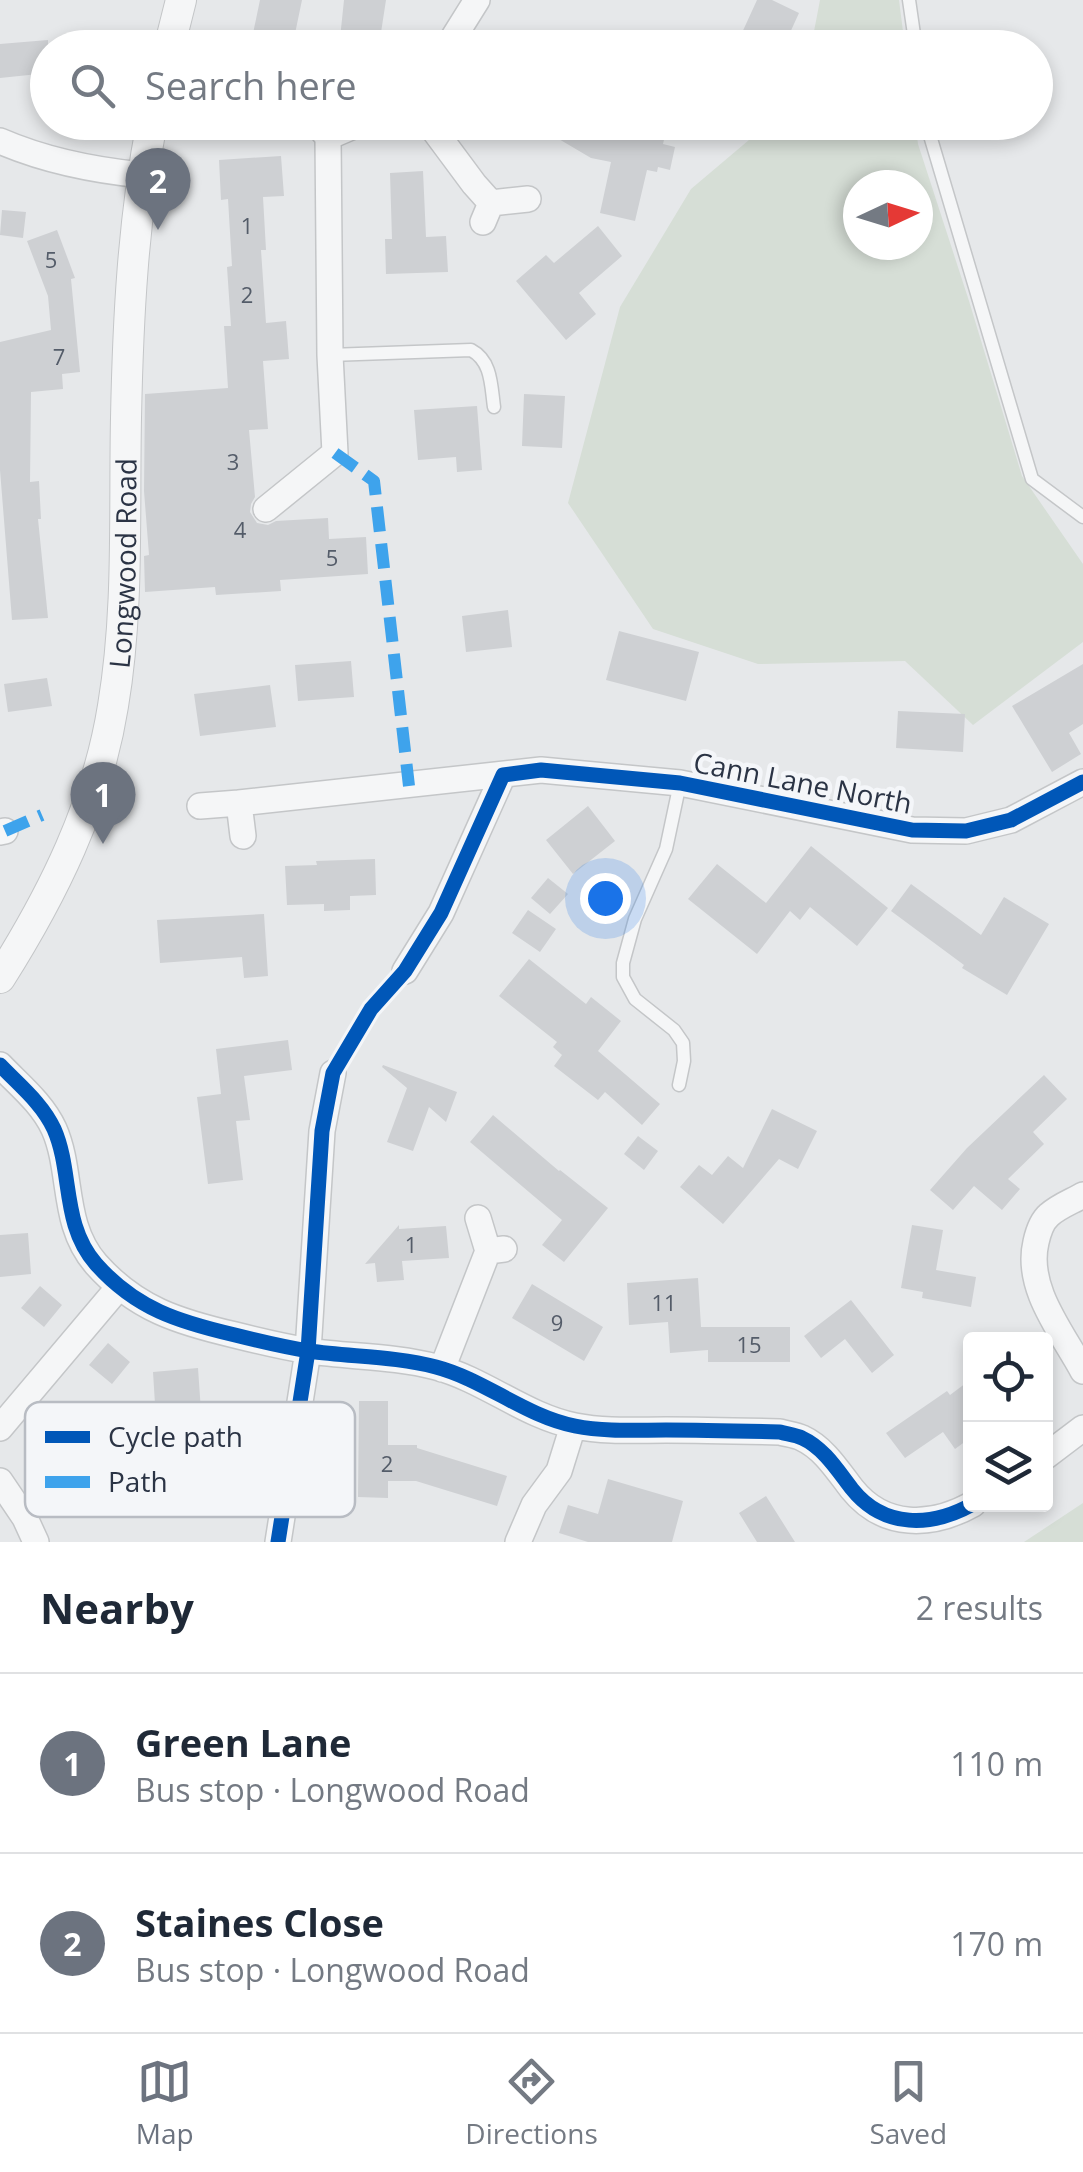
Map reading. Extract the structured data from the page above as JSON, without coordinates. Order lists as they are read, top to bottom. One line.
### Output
{"streets":{"street":["Longwood Road","Cann Lane North"]},"house_numbers":["1","5","2","7","3","4","5","1","11","9","15","2"],"legend":["Cycle path","Path"],"north":"right","page":{"search":"Search here","pins":["2","1"],"heading":["Nearby","2 results"],"list":[{"mark":"1","name":"Green Lane","note":"Bus stop · Longwood Road","value":"110 m"},{"mark":"2","name":"Staines Close","note":"Bus stop · Longwood Road","value":"170 m"}],"nav":["Map","Directions","Saved"]}}
